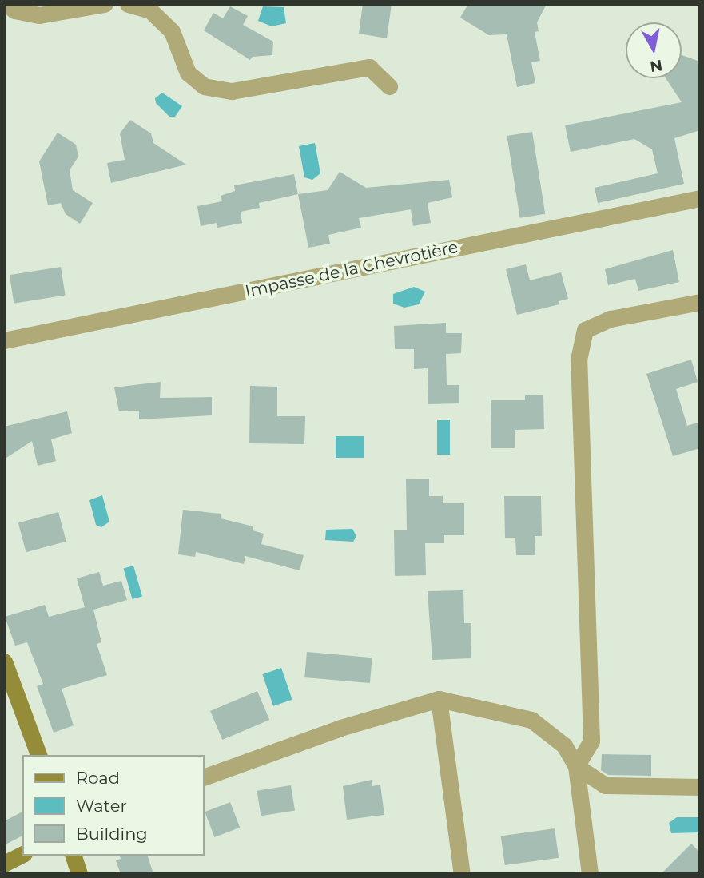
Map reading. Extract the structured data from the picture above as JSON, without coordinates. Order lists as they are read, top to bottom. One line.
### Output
{"streets":{"street":["Impasse de la Chevrotière"]},"legend":["Road","Water","Building"],"north":"bottom"}
